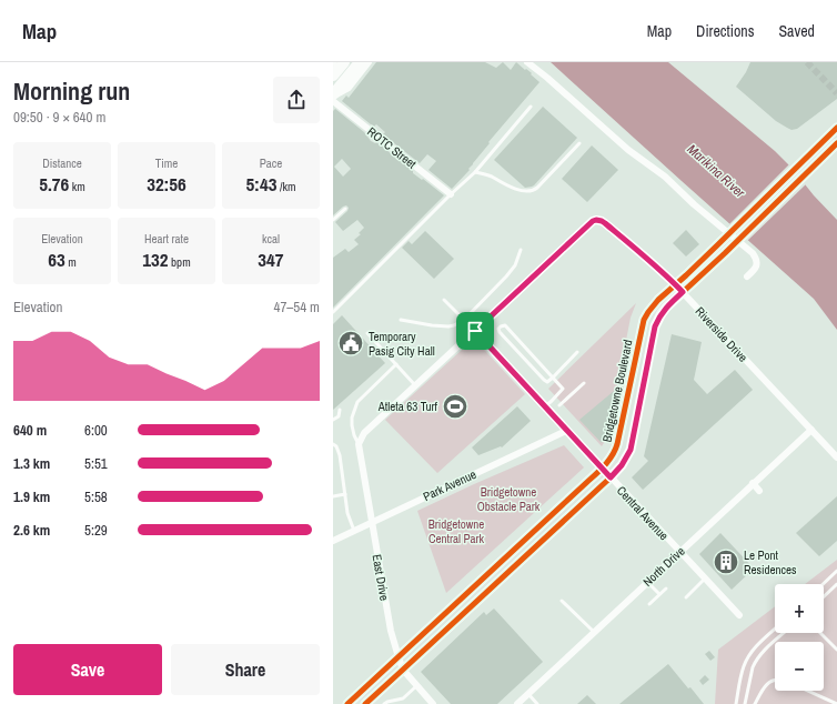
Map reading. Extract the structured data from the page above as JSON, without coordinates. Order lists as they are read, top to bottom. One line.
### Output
{"streets":{"street":["ROTC Street","Riverside Drive","Bridgetowne Boulevard","Park Avenue","Central Avenue","North Drive","East Drive"]},"crossings":[["Riverside Drive","Bridgetowne Boulevard"],["Riverside Drive","Central Avenue"],["Riverside Drive","North Drive"],["Bridgetowne Boulevard","Central Avenue"],["Bridgetowne Boulevard","East Drive"],["Park Avenue","Central Avenue"],["Park Avenue","East Drive"],["Central Avenue","North Drive"]],"water":["Marikina River"],"parks":["Bridgetowne Obstacle Park","Bridgetowne Central Park"],"places":{"public building":["Temporary Pasig City Hall"],"sports":["Atleta 63 Turf"],"building":["Le Pont Residences"]},"page":{"header":"Map","nav":["Map","Directions","Saved"],"heading":["Morning run","09:50 · 9 × 640 m"],"stats":[["Distance","5.76 km"],["Time","32:56"],["Pace","5:43 /km"],["Elevation","63 m"],["Heart rate","132 bpm"],["kcal","347"]],"chart":["Elevation","47–54 m"],"list":[{"name":"640 m","note":"6:00"},{"name":"1.3 km","note":"5:51"},{"name":"1.9 km","note":"5:58"},{"name":"2.6 km","note":"5:29"}],"map_buttons":["+","−"],"buttons":["Save","Share"]}}
